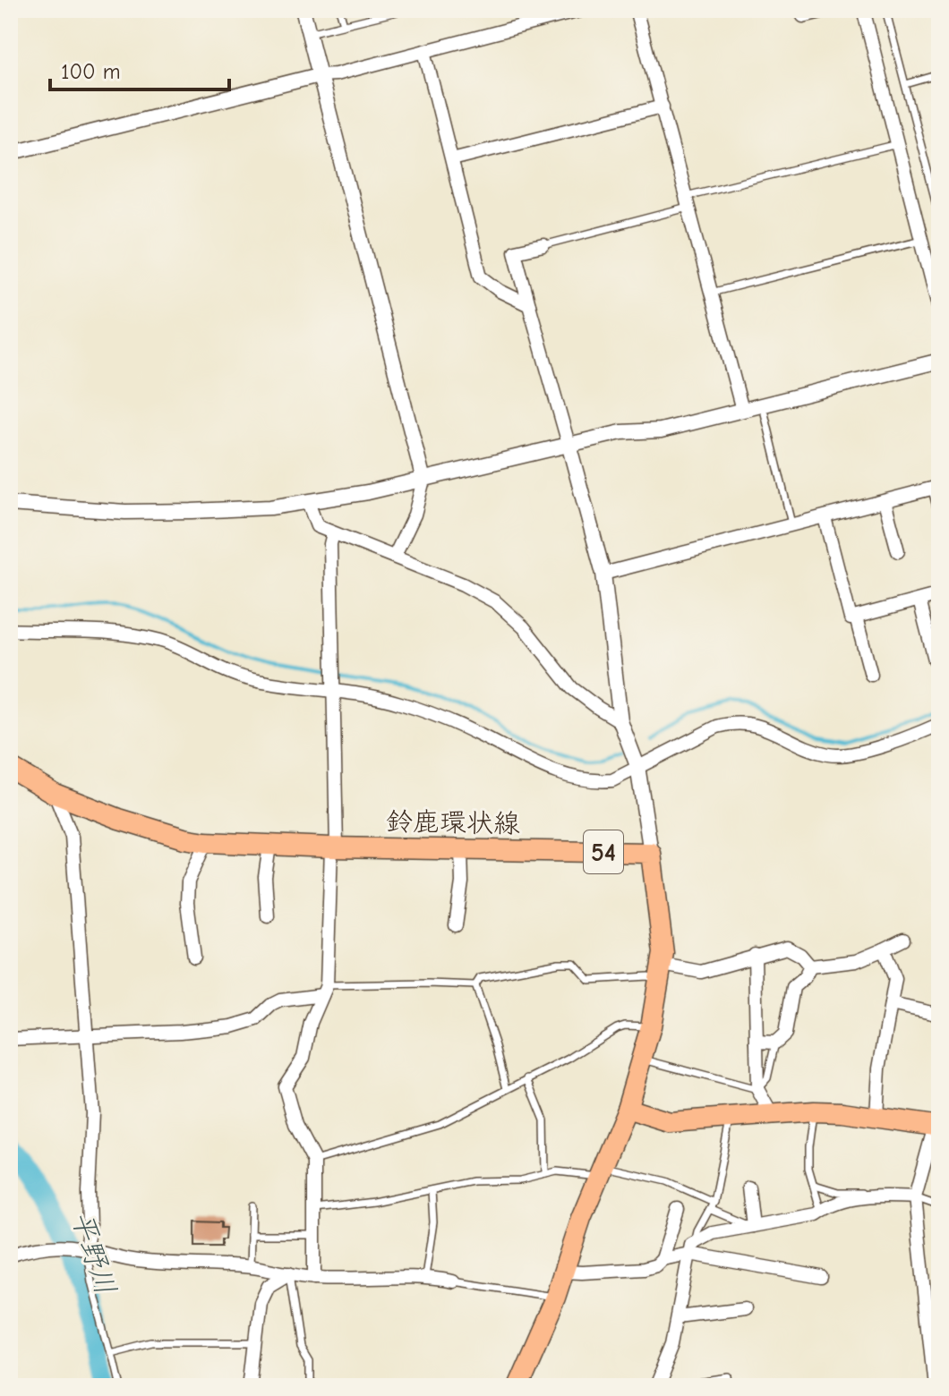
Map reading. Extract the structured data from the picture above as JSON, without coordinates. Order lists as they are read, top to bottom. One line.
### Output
{"streets":{"main road":["鈴鹿環状線","54"]},"crossings":[["鈴鹿環状線","54"]],"water":["平野川"],"scale_bar":"100 m"}
